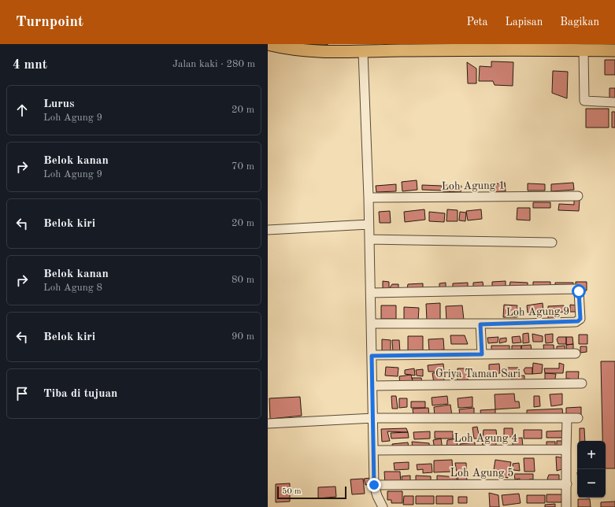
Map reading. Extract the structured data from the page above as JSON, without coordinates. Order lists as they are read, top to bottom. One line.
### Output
{"streets":{"street":["Loh Agung 1","Loh Agung 9","Griya Taman Sari","Loh Agung 4","Loh Agung 5"]},"scale_bar":"50 m","page":{"header":"Turnpoint","nav":["Peta","Lapisan","Bagikan"],"heading":["4 mnt","Jalan kaki · 280 m"],"list":[["Lurus","Loh Agung 9","20 m"],["Belok kanan","Loh Agung 9","70 m"],["Belok kiri","20 m"],["Belok kanan","Loh Agung 8","80 m"],["Belok kiri","90 m"],"Tiba di tujuan"],"map_buttons":["+","−"],"scale":"50 m"}}
